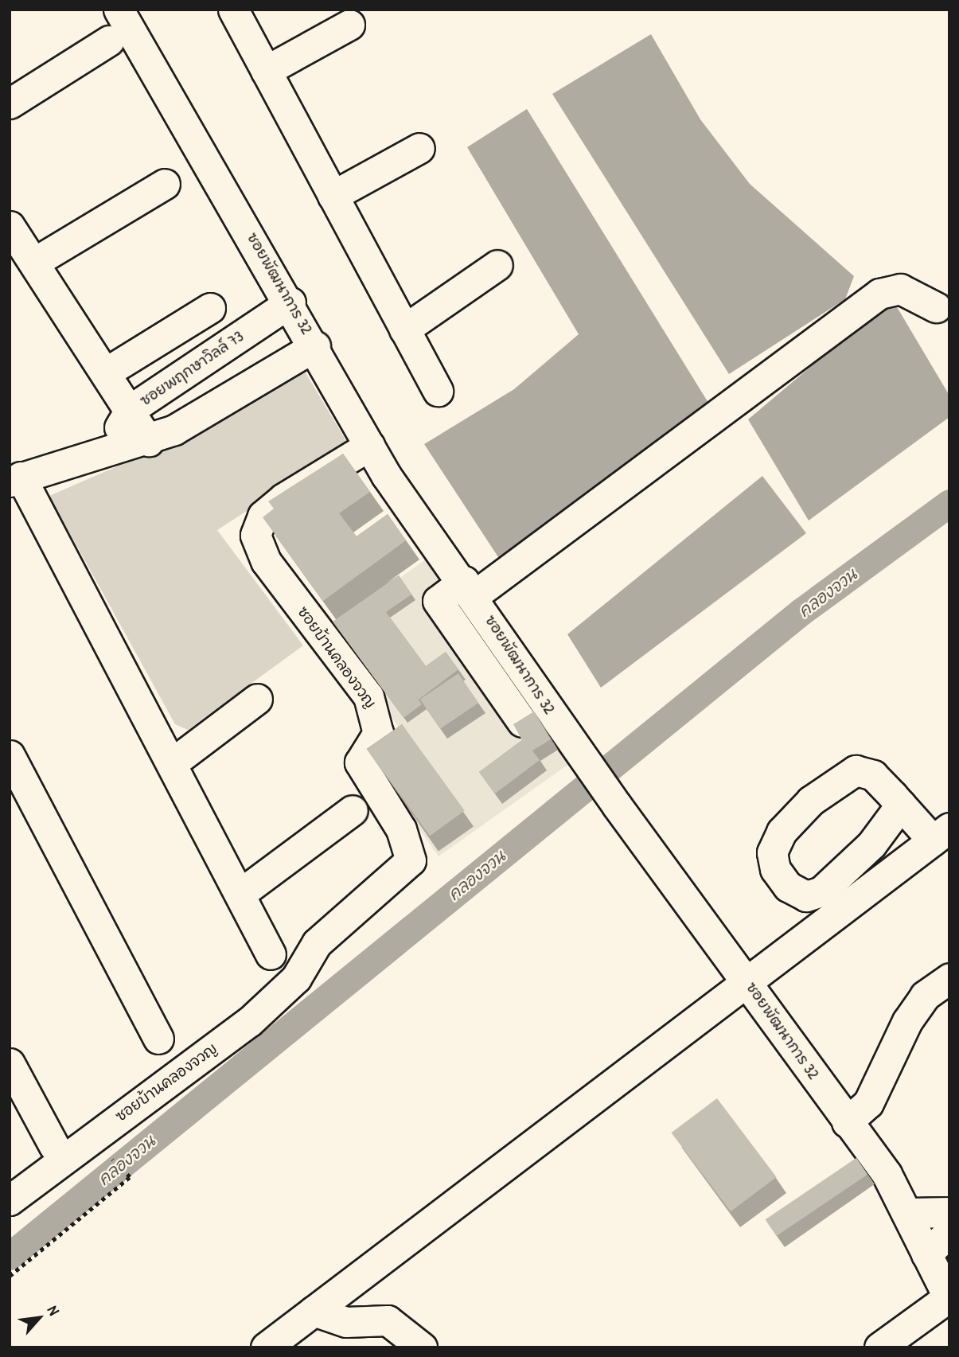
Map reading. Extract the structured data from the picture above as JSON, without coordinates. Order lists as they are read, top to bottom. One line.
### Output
{"streets":{"street":["ซอยพัฒนาการ 32","ซอยพฤกษาวิลล์ 73","ซอยบ้านคลองจวญ"]},"crossings":[["ซอยพัฒนาการ 32","ซอยพฤกษาวิลล์ 73"],["ซอยพัฒนาการ 32","ซอยบ้านคลองจวญ"]],"water":["คลองจวน"],"north":"top right"}
